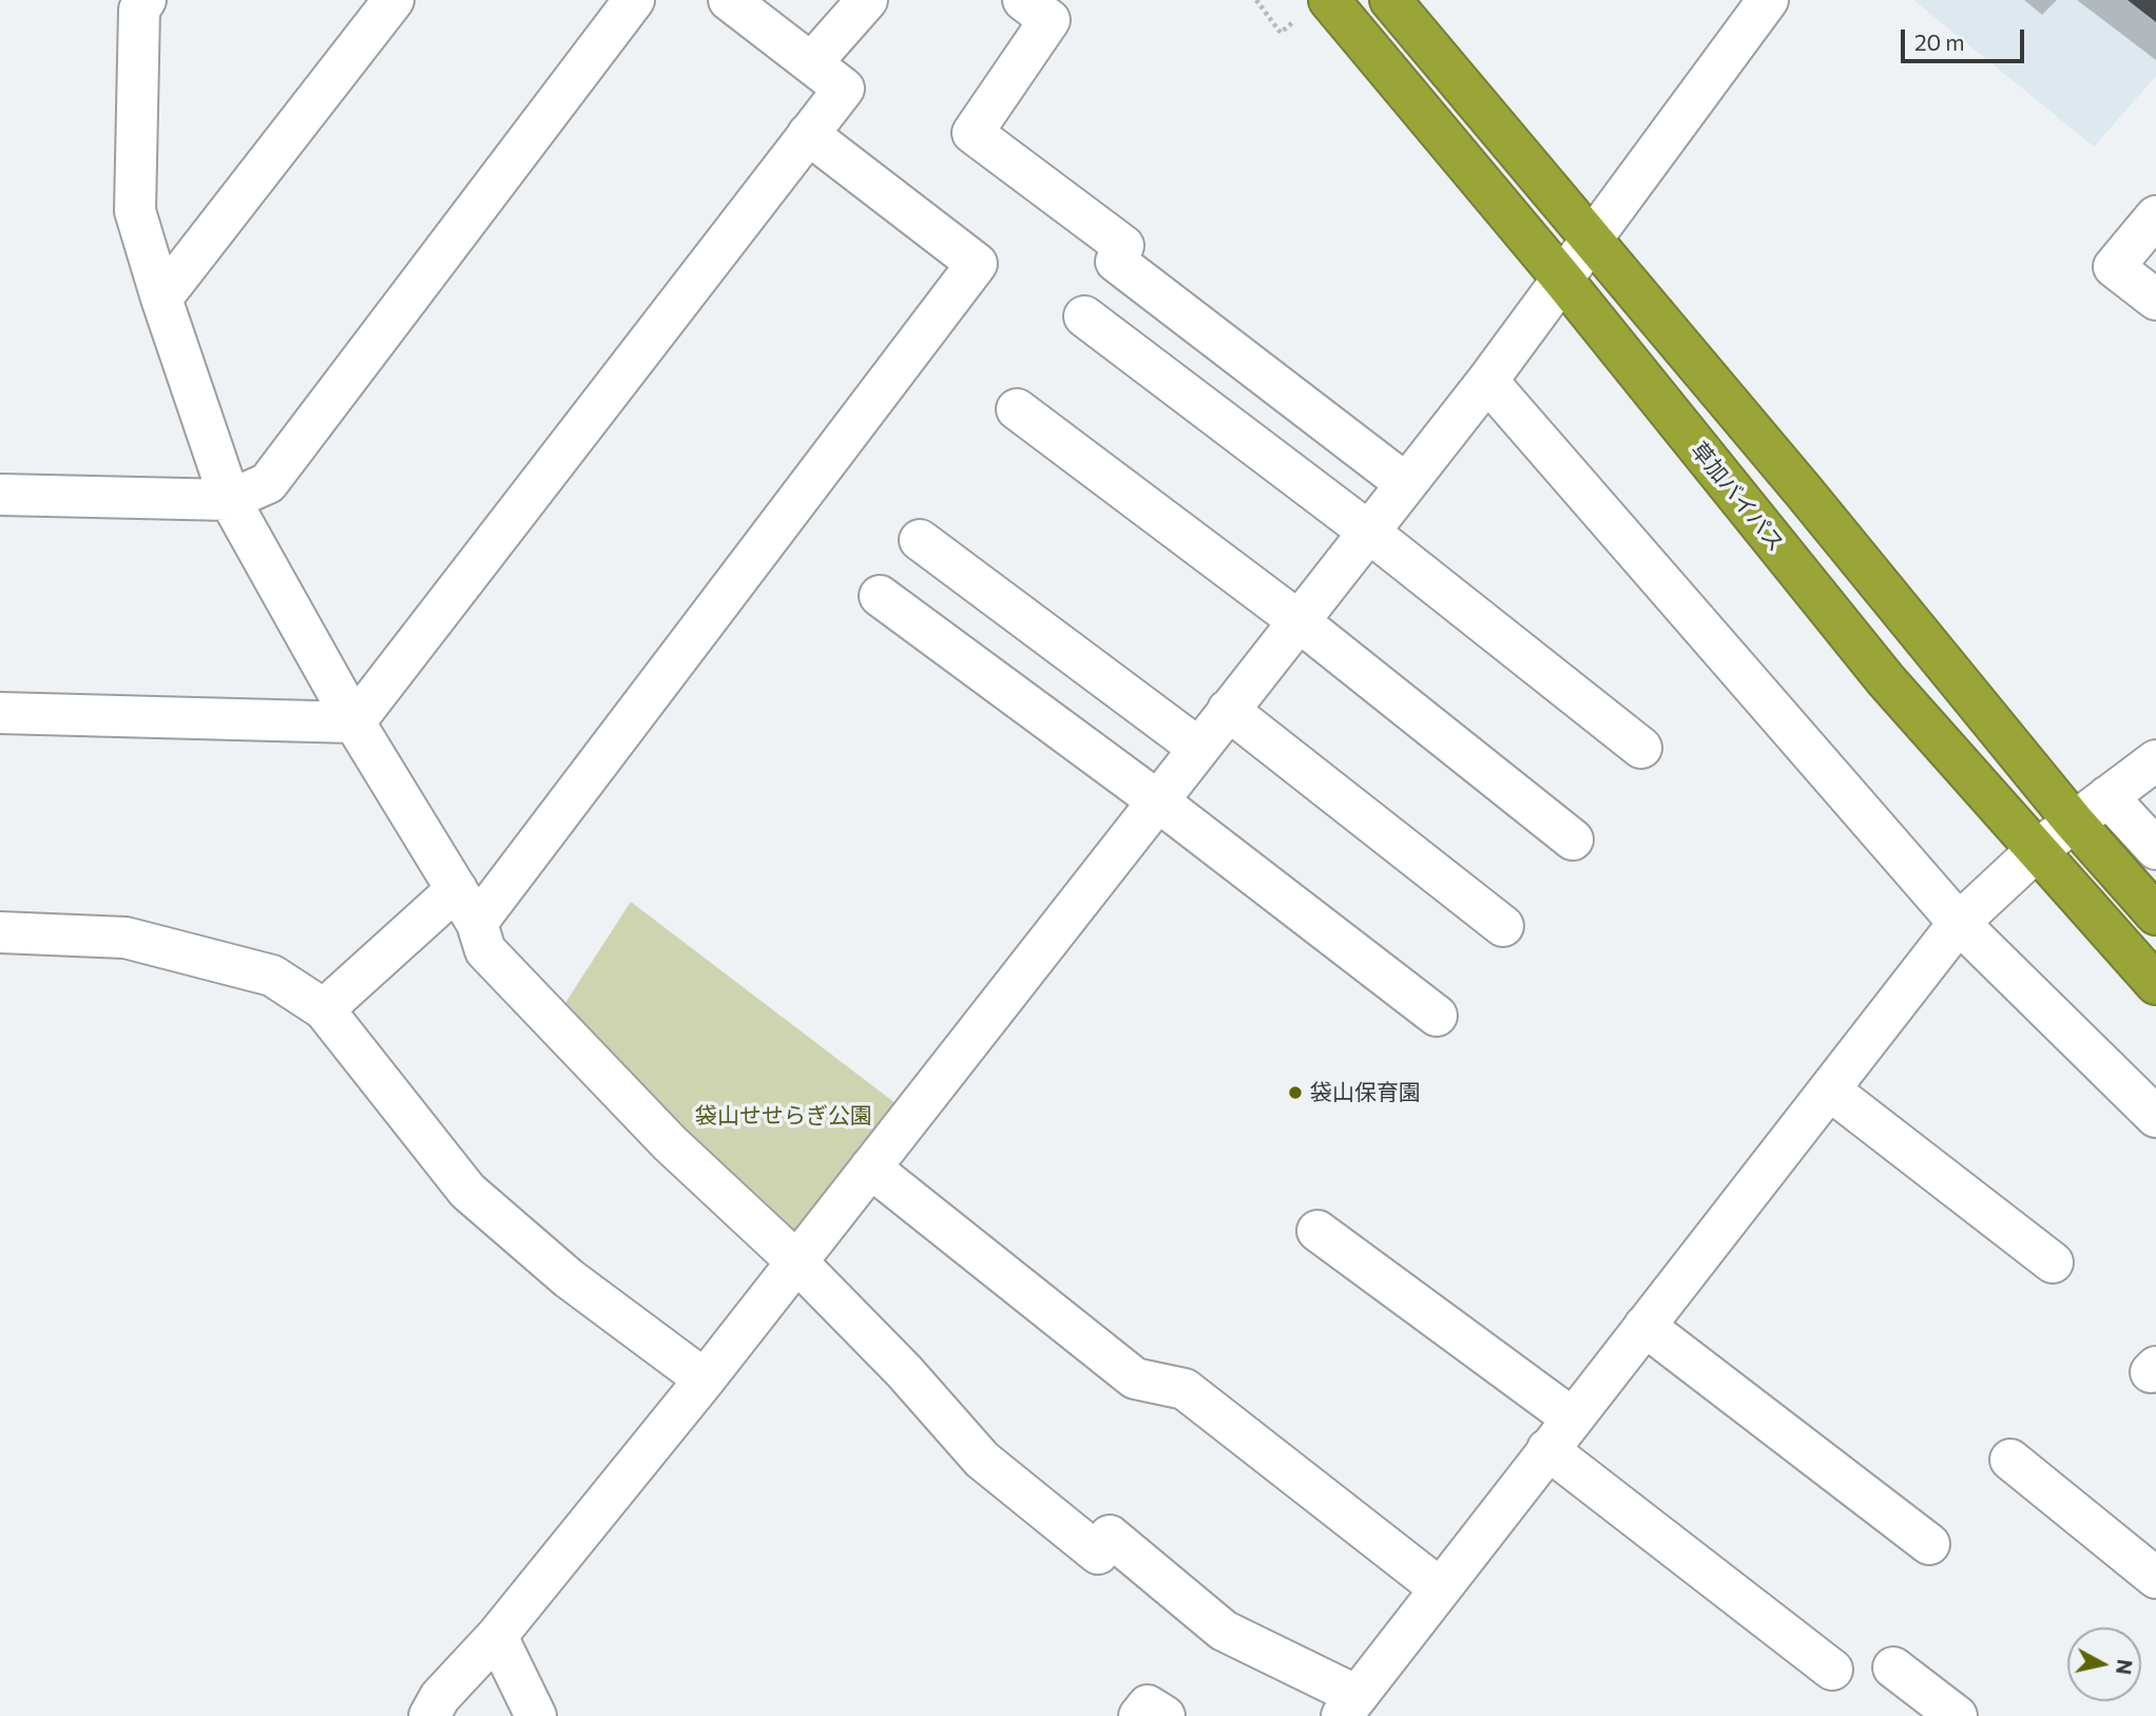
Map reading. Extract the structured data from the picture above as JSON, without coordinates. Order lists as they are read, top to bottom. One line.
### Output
{"streets":{"highway":["草加バイパス"]},"parks":["袋山せせらぎ公園"],"places":["袋山保育園"],"scale_bar":"20 m","north":"right"}
